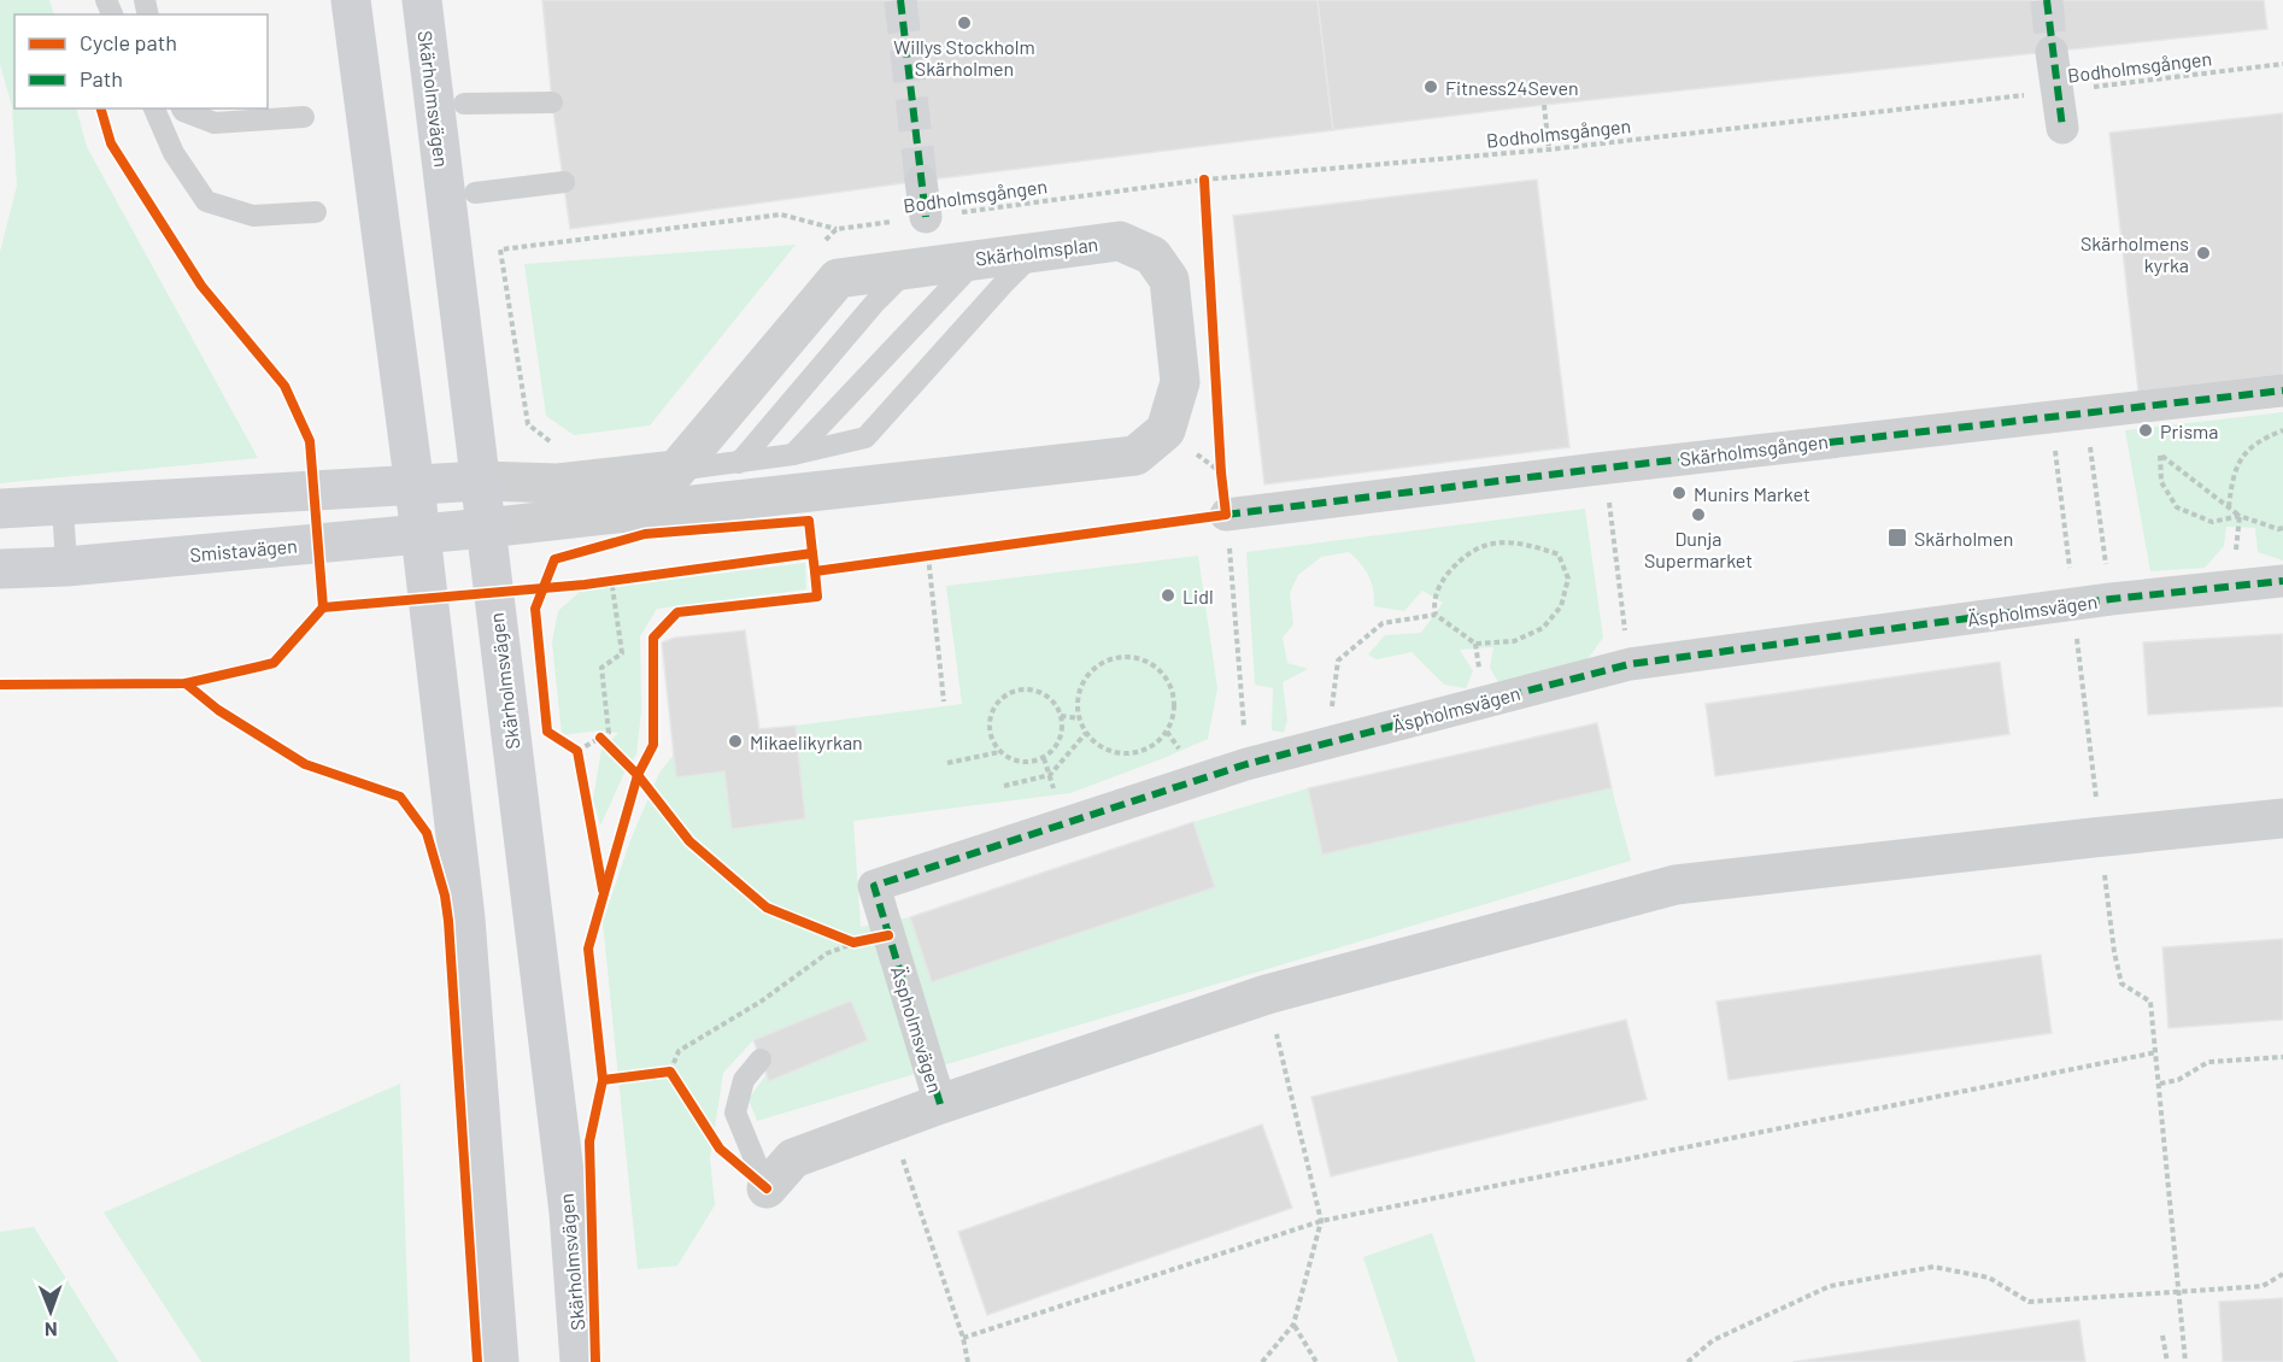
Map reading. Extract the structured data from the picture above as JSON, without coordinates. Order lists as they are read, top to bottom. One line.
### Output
{"streets":{"main road":["Skärholmsvägen","Smistavägen"],"street":["Skärholmsplan","Skärholmsgången","Äspholmsvägen"],"path":["Bodholmsgången"]},"crossings":[["Skärholmsvägen","Skärholmsplan"],["Skärholmsvägen","Smistavägen"],["Skärholmsplan","Smistavägen"]],"places":{"other":["Willys Stockholm Skärholmen","Fitness24Seven","Skärholmens kyrka","Prisma","Munirs Market","Dunja Supermarket","Lidl","Mikaelikyrkan"],"transit":["Skärholmen"]},"legend":["Cycle path","Path"],"north":"bottom"}
